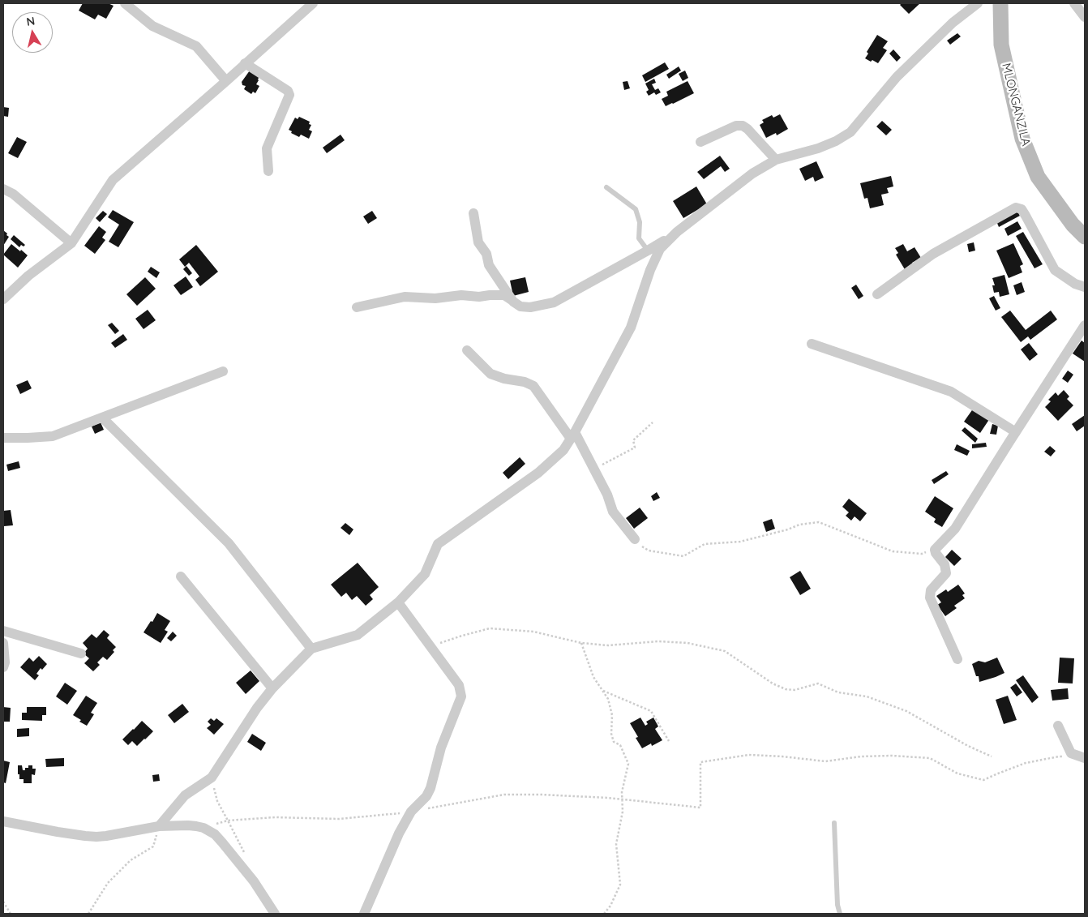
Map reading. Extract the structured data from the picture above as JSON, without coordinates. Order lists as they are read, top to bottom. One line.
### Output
{"streets":{"street":["MLONGANZILA"]},"north":"top"}
